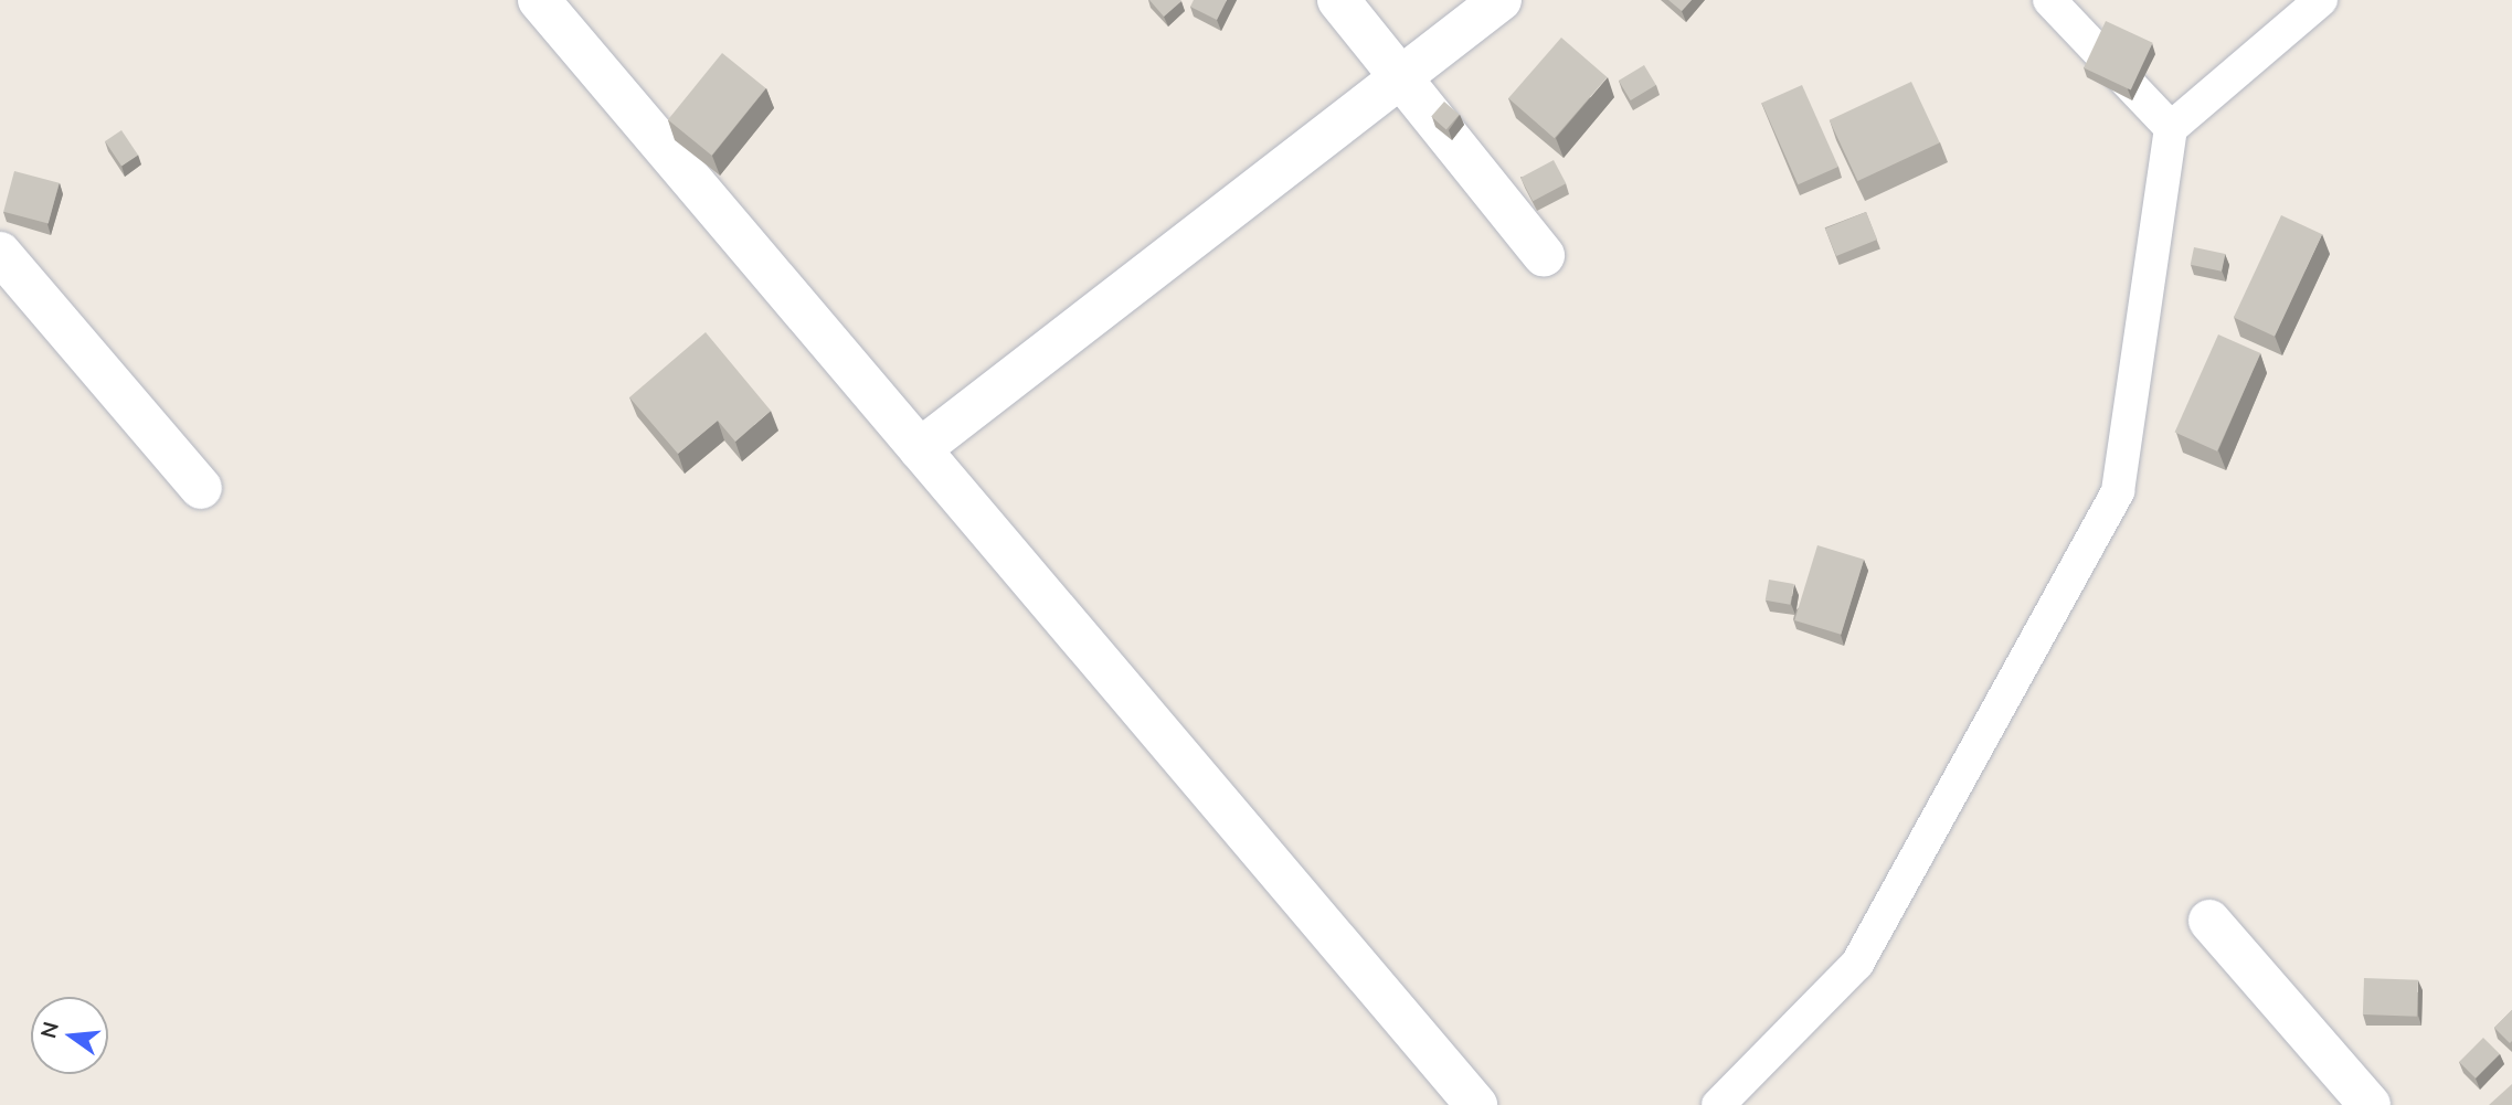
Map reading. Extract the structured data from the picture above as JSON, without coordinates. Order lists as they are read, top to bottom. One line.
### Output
{"north":"left"}
